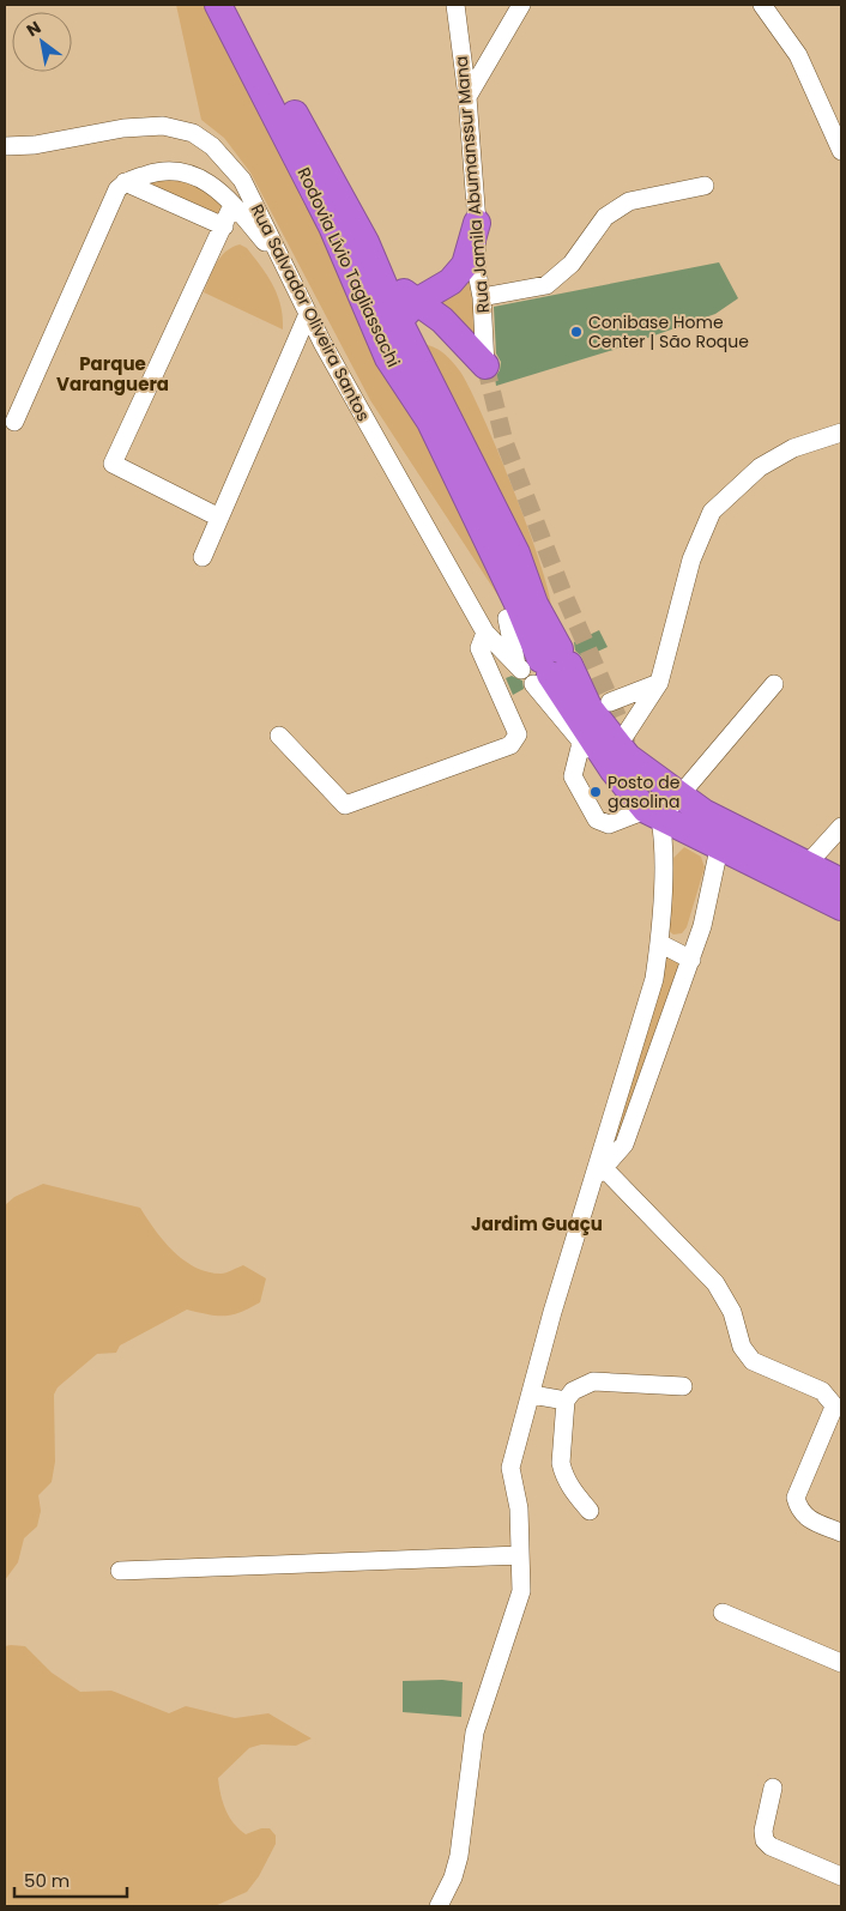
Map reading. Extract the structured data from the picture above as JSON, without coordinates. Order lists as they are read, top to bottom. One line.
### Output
{"streets":{"highway":["Rodovia Lívio Tagliassachi"],"street":["Rua Jamila Abumanssur Mana","Rua Salvador Oliveira Santos"]},"crossings":[["Rodovia Lívio Tagliassachi","Rua Salvador Oliveira Santos"]],"districts":["Parque Varanguera","Jardim Guaçu"],"places":["Conibase Home Center | São Roque","Posto de gasolina"],"scale_bar":"50 m","north":"top left"}
